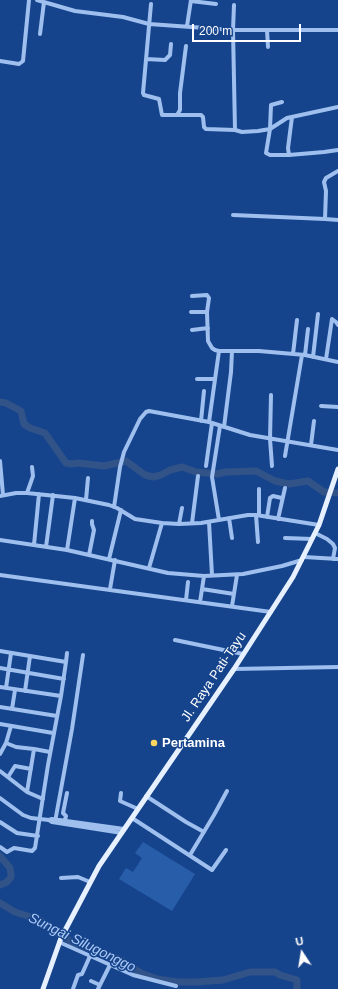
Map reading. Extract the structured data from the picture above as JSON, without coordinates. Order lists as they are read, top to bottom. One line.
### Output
{"streets":{"main road":["Jl. Raya Pati-Tayu"]},"water":["Sungai Silugonggo"],"places":["Pertamina"],"scale_bar":"200 m","north":"top"}
